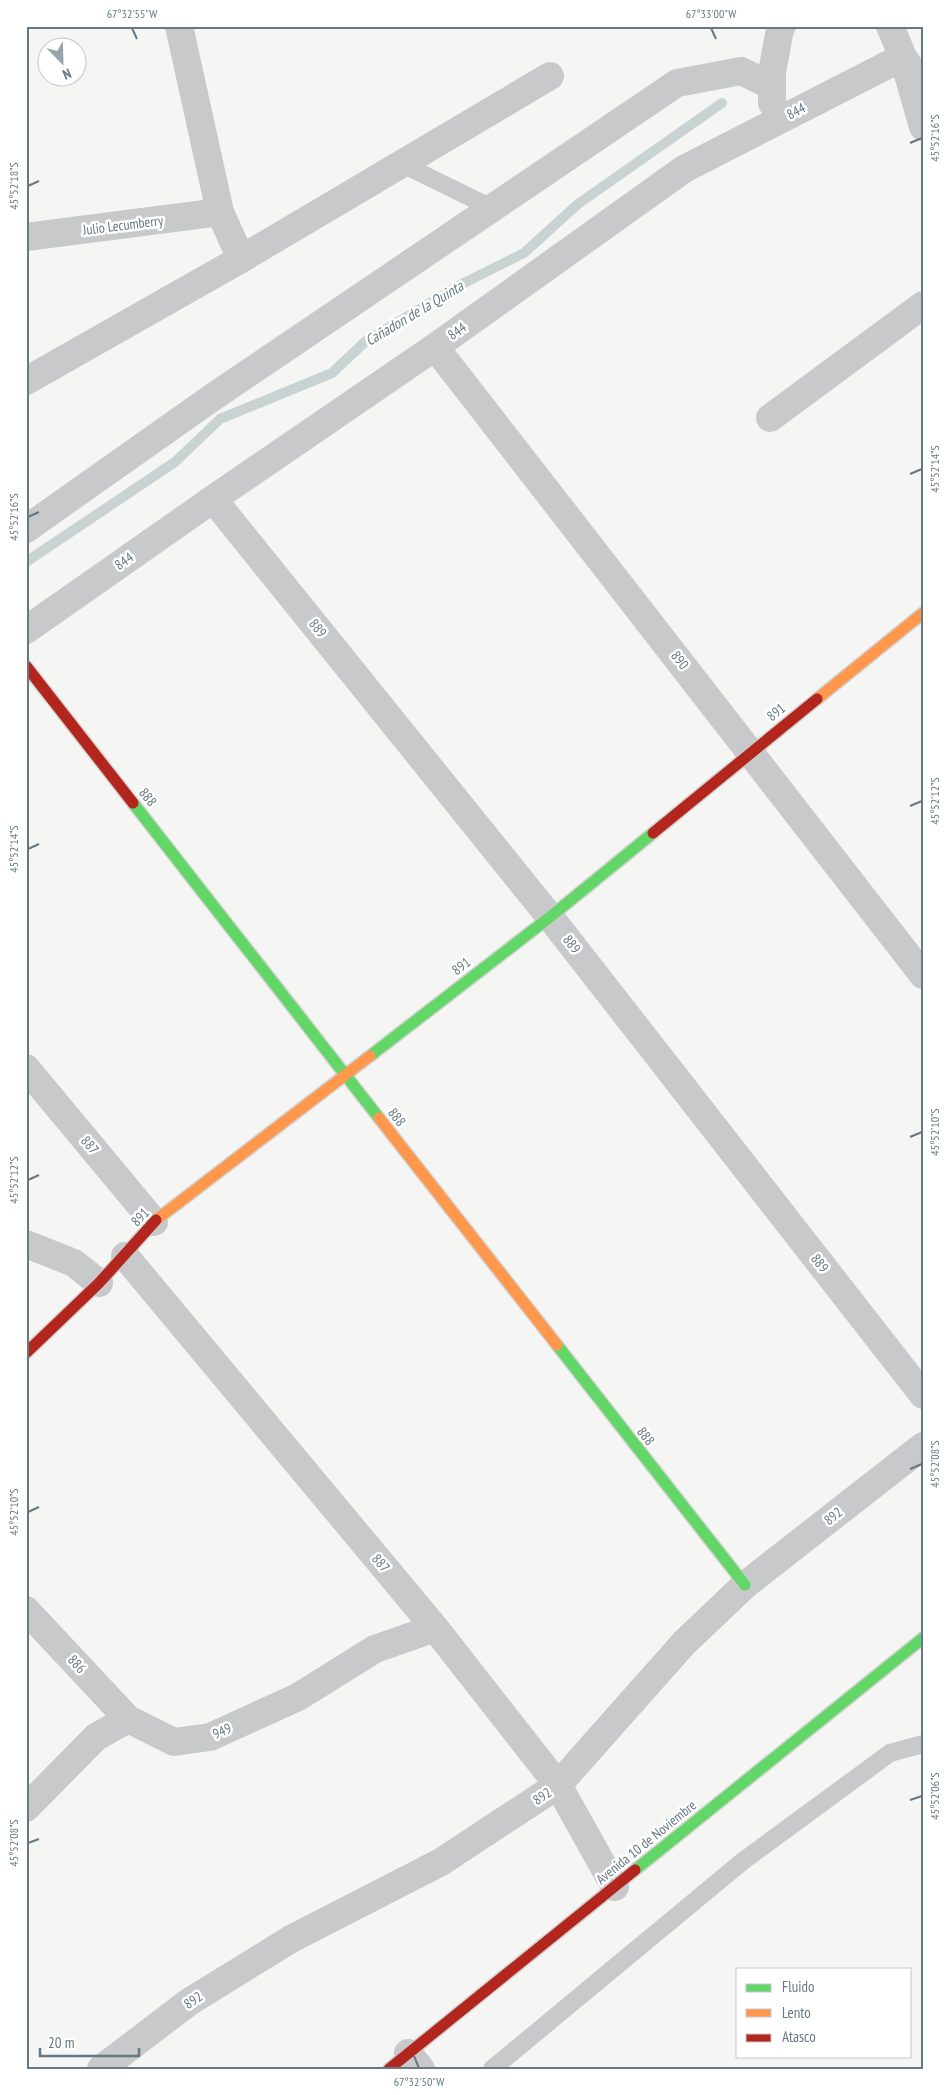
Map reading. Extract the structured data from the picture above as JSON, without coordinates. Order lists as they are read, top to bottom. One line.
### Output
{"streets":{"street":["844","Julio Lecumberry","889","890","891","888","887","892","886","949","Avenida 10 de Noviembre"]},"crossings":[["844","889"],["844","890"],["889","891"],["890","891"],["891","888"],["891","887"],["888","892"],["887","892"],["887","949"],["887","Avenida 10 de Noviembre"],["886","949"]],"water":["Cañadon de la Quinta"],"legend":["Fluido","Lento","Atasco"],"scale_bar":"20 m","north":"bottom right","coordinates":["67°32'55\"W","67°33'00\"W","45°52'16\"S","45°52'18\"S","45°52'14\"S","45°52'12\"S","45°52'10\"S","45°52'08\"S","45°52'06\"S","67°32'50\"W"]}
